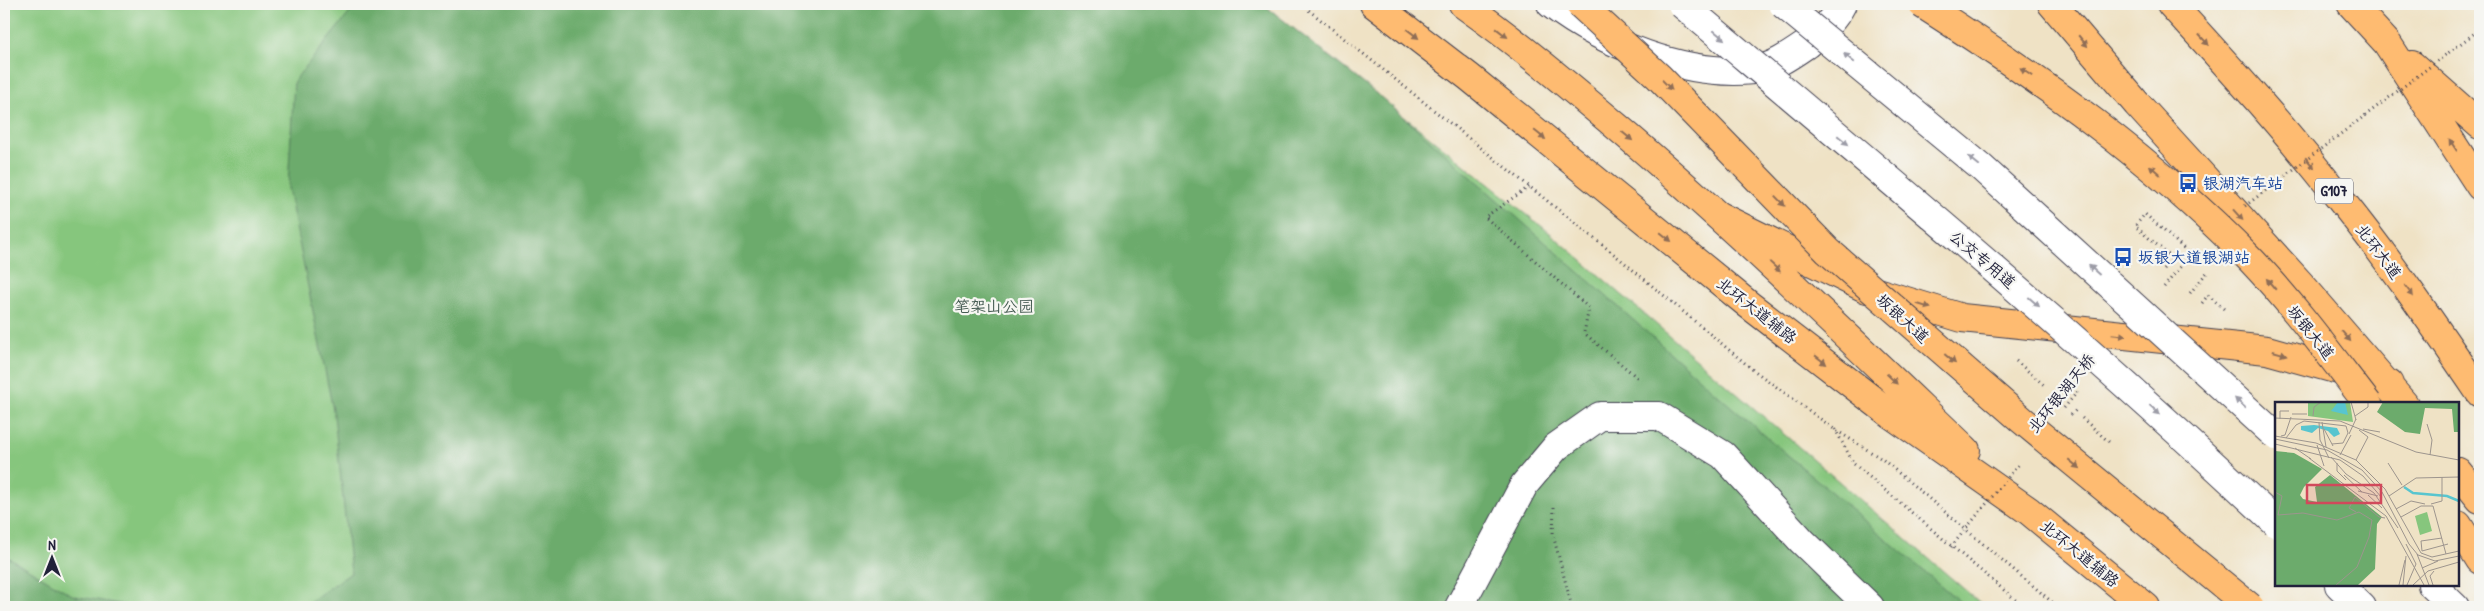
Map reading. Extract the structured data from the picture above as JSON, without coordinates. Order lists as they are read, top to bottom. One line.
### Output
{"streets":{"main road":["G107","北环大道","北环大道辅路","坂银大道"],"street":["公交专用道"],"path":["北环银湖天桥"]},"parks":["笔架山公园"],"places":{"bus stop":["银湖汽车站","坂银大道银湖站"]},"north":"top"}
